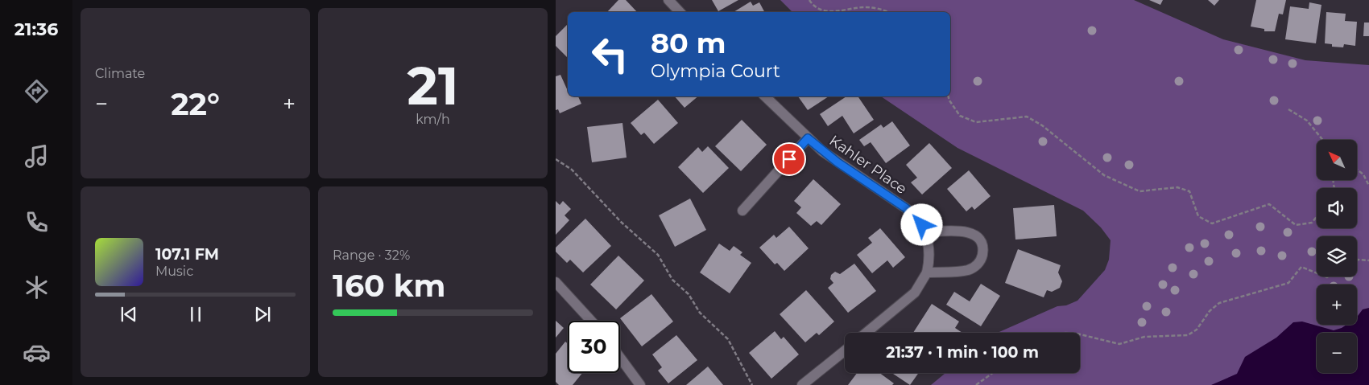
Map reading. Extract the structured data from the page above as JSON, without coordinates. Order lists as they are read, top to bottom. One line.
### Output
{"streets":{"street":["Kahler Place"]},"north":"top left","page":{"tabs":"21:36","tile":["Climate",["21","km/h"],["Range · 32%","160 km"]],"turn":["80 m","Olympia Court"],"heat":["−","22°","+"],"map_buttons":["+","−"],"song":["107.1 FM","Music"],"limit":"30","trip":"21:37 · 1 min · 100 m"}}
